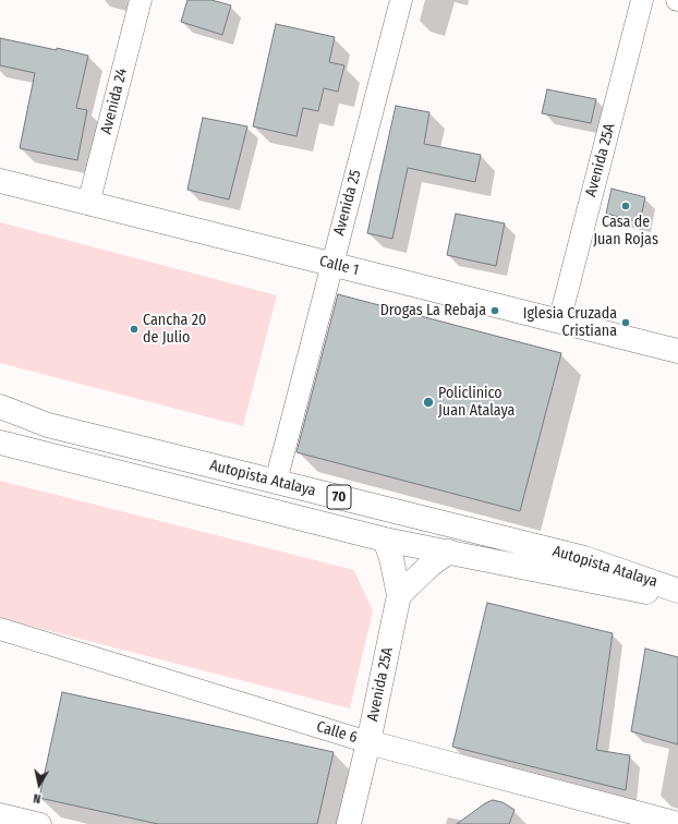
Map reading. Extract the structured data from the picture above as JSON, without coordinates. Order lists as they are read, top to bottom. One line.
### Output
{"streets":{"main road":["Avenida 25A","Calle 1","Autopista Atalaya","70","Calle 6"],"street":["Avenida 24","Avenida 25"]},"crossings":[["Avenida 24","Calle 1"],["Avenida 25A","Calle 1"],["Avenida 25A","Autopista Atalaya"],["Avenida 25A","Calle 6"],["Avenida 25","Calle 1"],["Avenida 25","Autopista Atalaya"]],"places":["Casa de Juan Rojas","Drogas La Rebaja","Iglesia Cruzada Cristiana","Cancha 20 de Julio","Policlinico Juan Atalaya"],"north":"bottom"}
